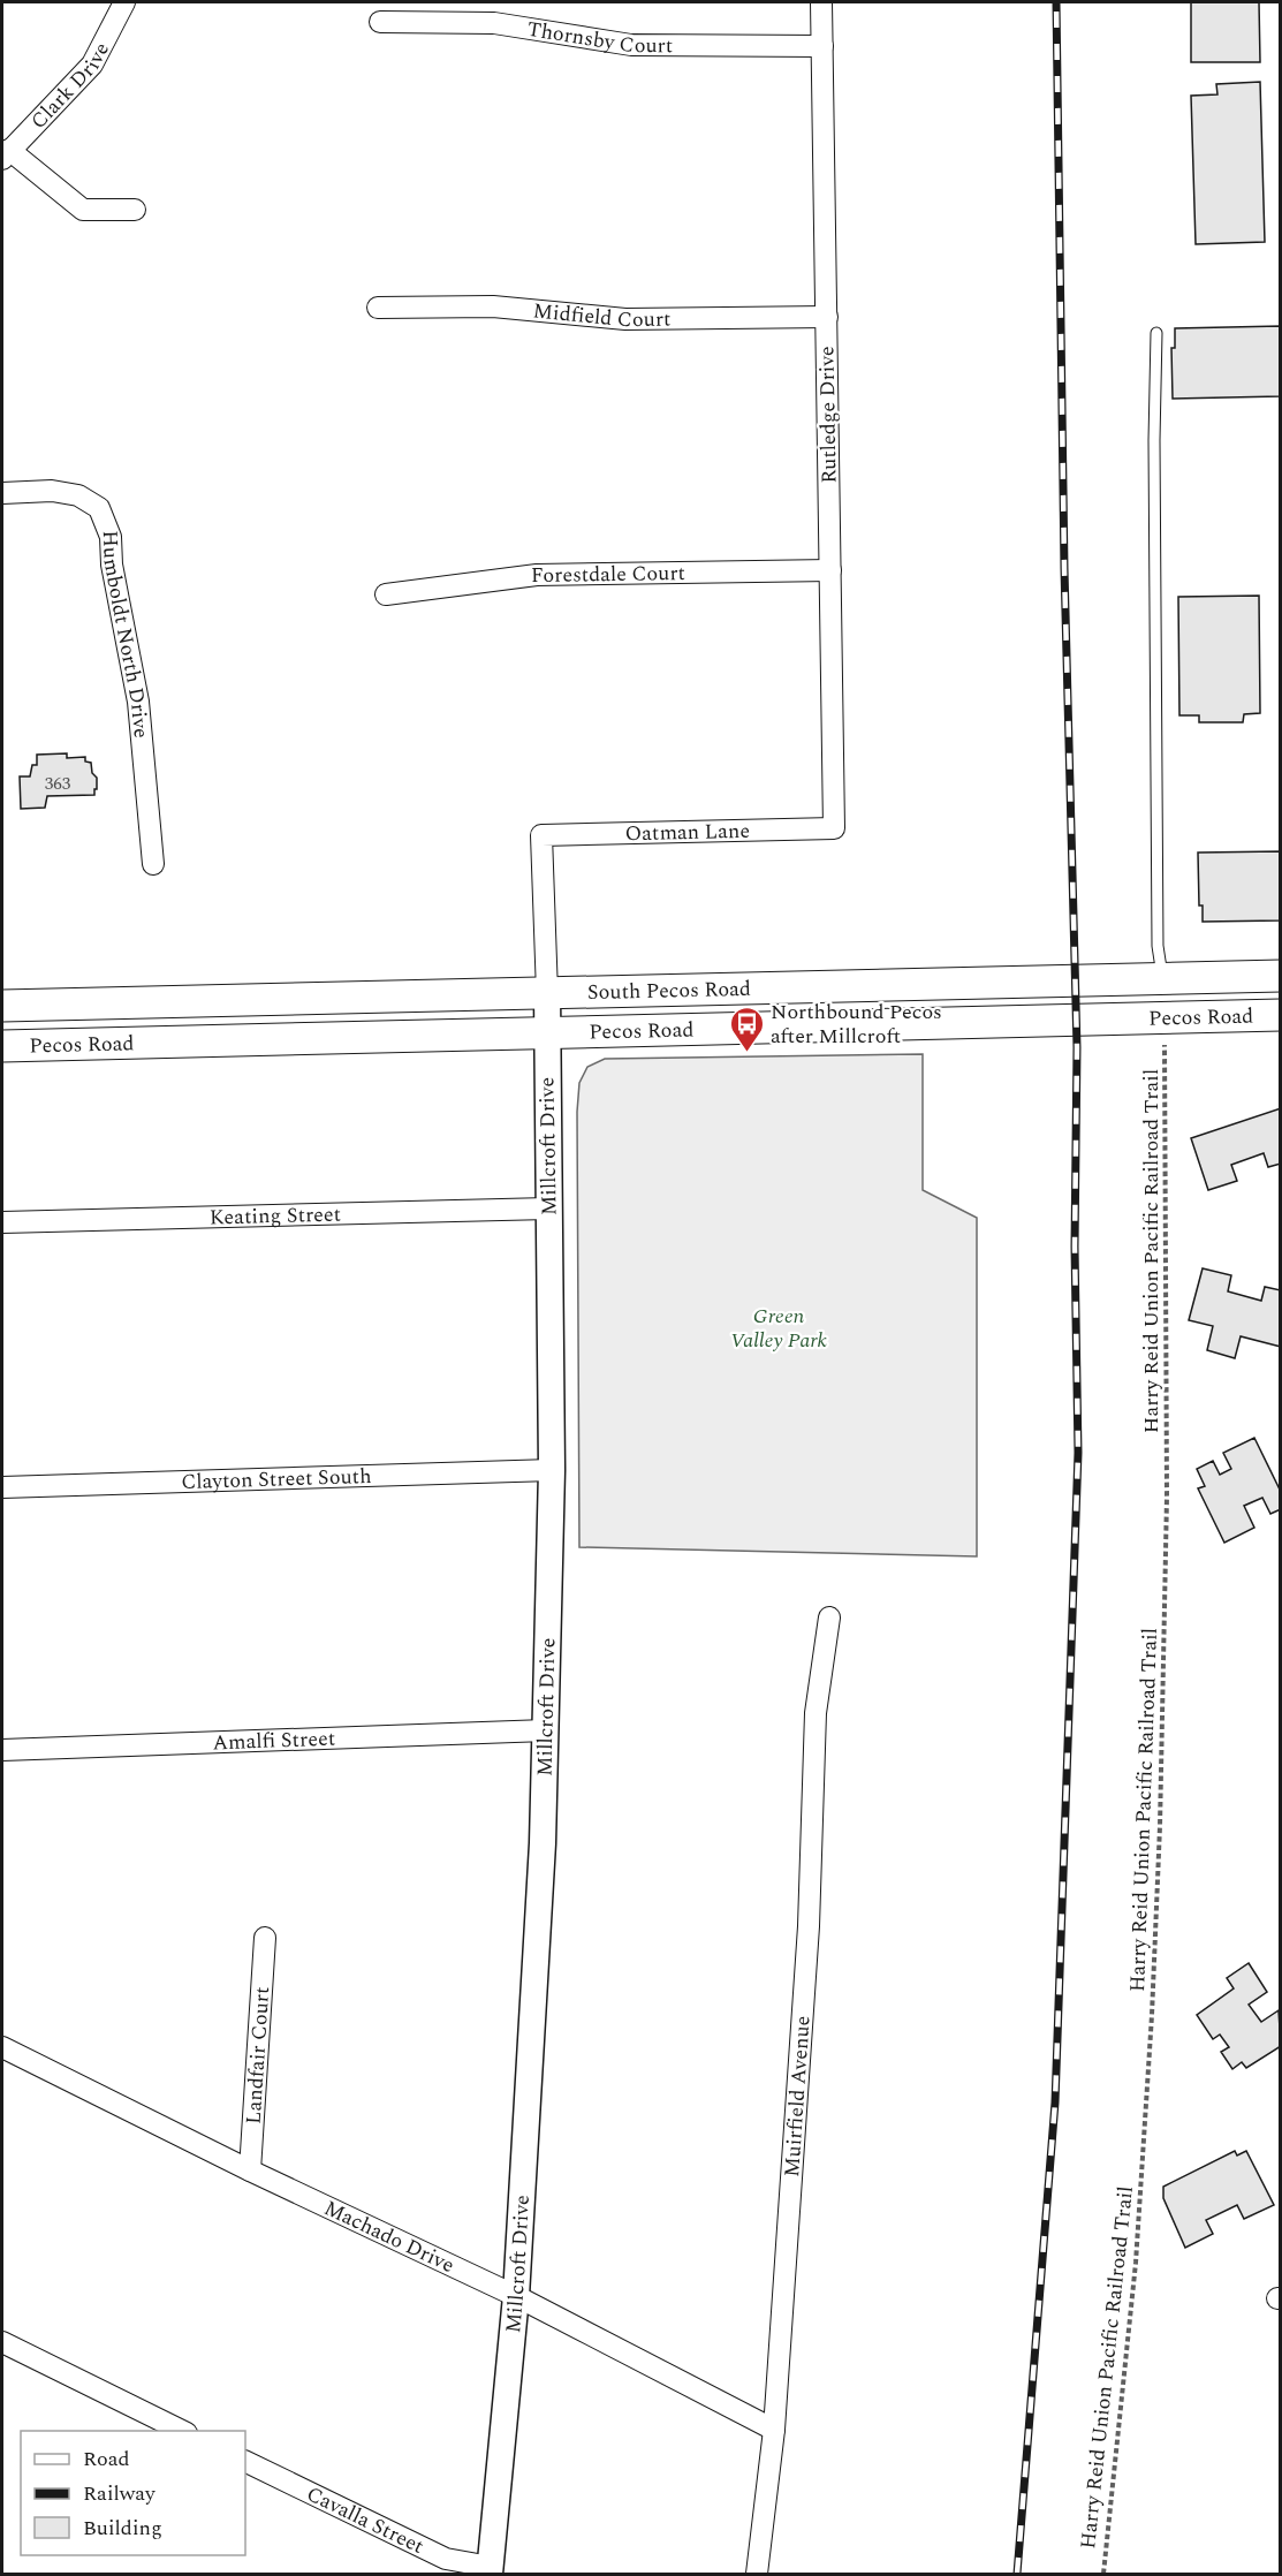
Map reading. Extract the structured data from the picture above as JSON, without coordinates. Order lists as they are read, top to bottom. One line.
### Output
{"streets":{"main road":["South Pecos Road","Pecos Road"],"street":["Thornsby Court","Clark Drive","Midfield Court","Rutledge Drive","Forestdale Court","Humboldt North Drive","Oatman Lane","Millcroft Drive","Keating Street","Clayton Street South","Amalfi Street","Landfair Court","Muirfield Avenue","Machado Drive","Cavalla Street"],"path":["Harry Reid Union Pacific Railroad Trail"]},"crossings":[["Thornsby Court","Rutledge Drive"],["Midfield Court","Rutledge Drive"],["Rutledge Drive","Forestdale Court"],["Rutledge Drive","Oatman Lane"],["Oatman Lane","Millcroft Drive"],["South Pecos Road","Pecos Road"],["South Pecos Road","Millcroft Drive"],["Pecos Road","Millcroft Drive"],["Millcroft Drive","Keating Street"],["Millcroft Drive","Clayton Street South"],["Millcroft Drive","Amalfi Street"],["Millcroft Drive","Machado Drive"],["Millcroft Drive","Cavalla Street"],["Landfair Court","Machado Drive"],["Muirfield Avenue","Machado Drive"]],"parks":["Green Valley Park"],"places":{"bus stop":["Northbound Pecos after Millcroft"]},"house_numbers":["363"],"legend":["Road","Railway","Building"]}
